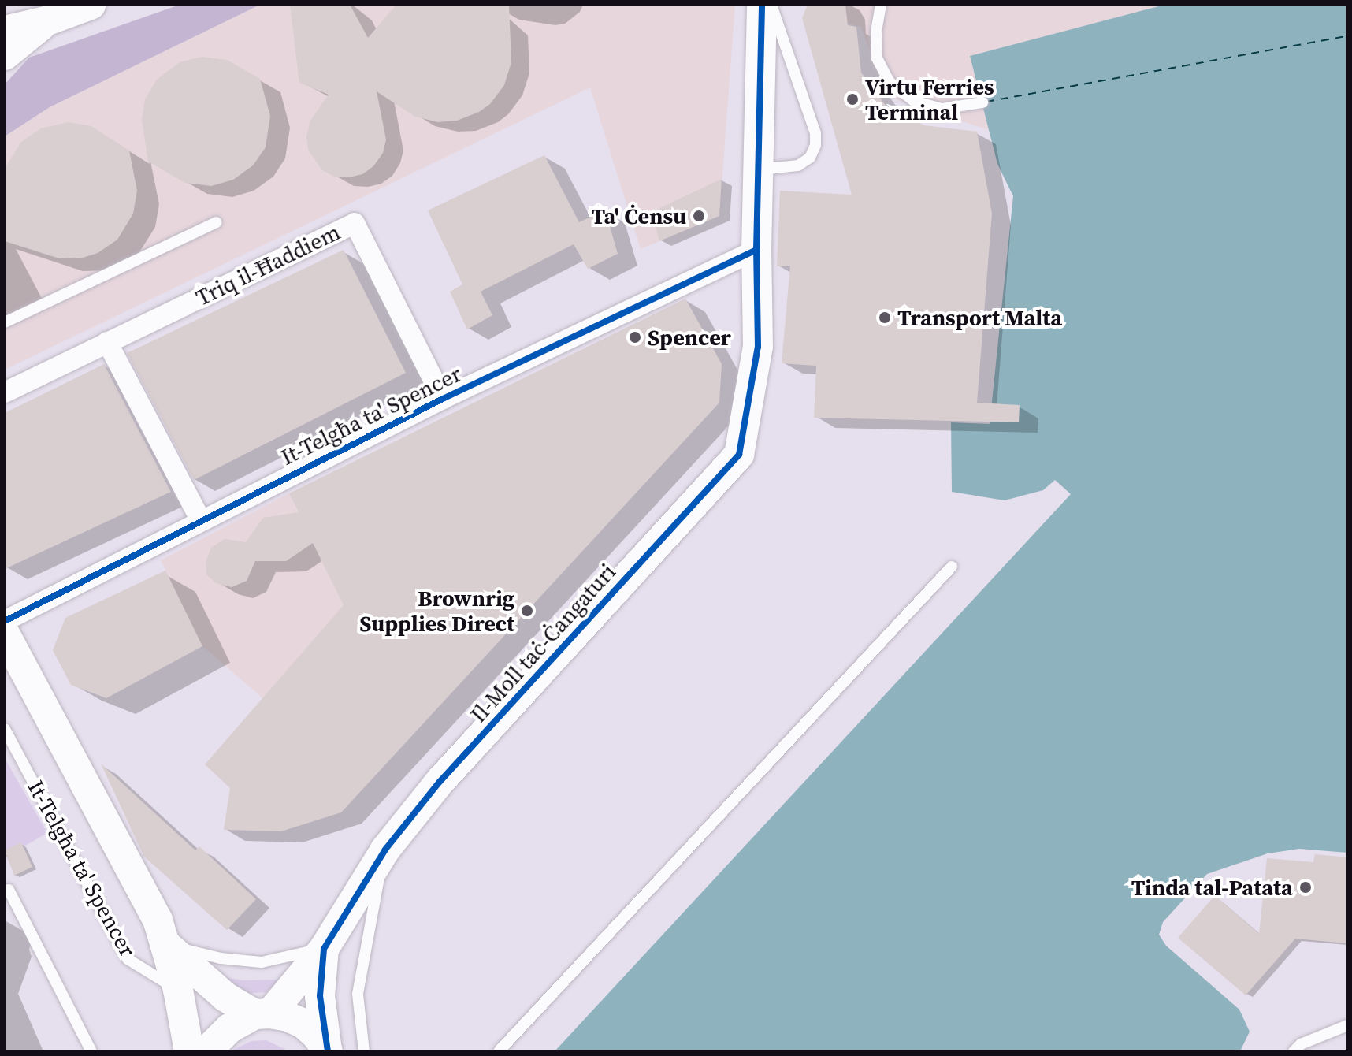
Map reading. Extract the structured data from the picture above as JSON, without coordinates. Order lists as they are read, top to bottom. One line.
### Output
{"streets":{"street":["Triq il-Ħaddiem","It-Telgħa ta' Spencer","Il-Moll taċ-Ċangaturi"]},"crossings":[["Triq il-Ħaddiem","It-Telgħa ta' Spencer"],["It-Telgħa ta' Spencer","Il-Moll taċ-Ċangaturi"]],"places":["Virtu Ferries Terminal","Ta' Ċensu","Transport Malta","Spencer","Brownrig Supplies Direct","Tinda tal-Patata"]}
